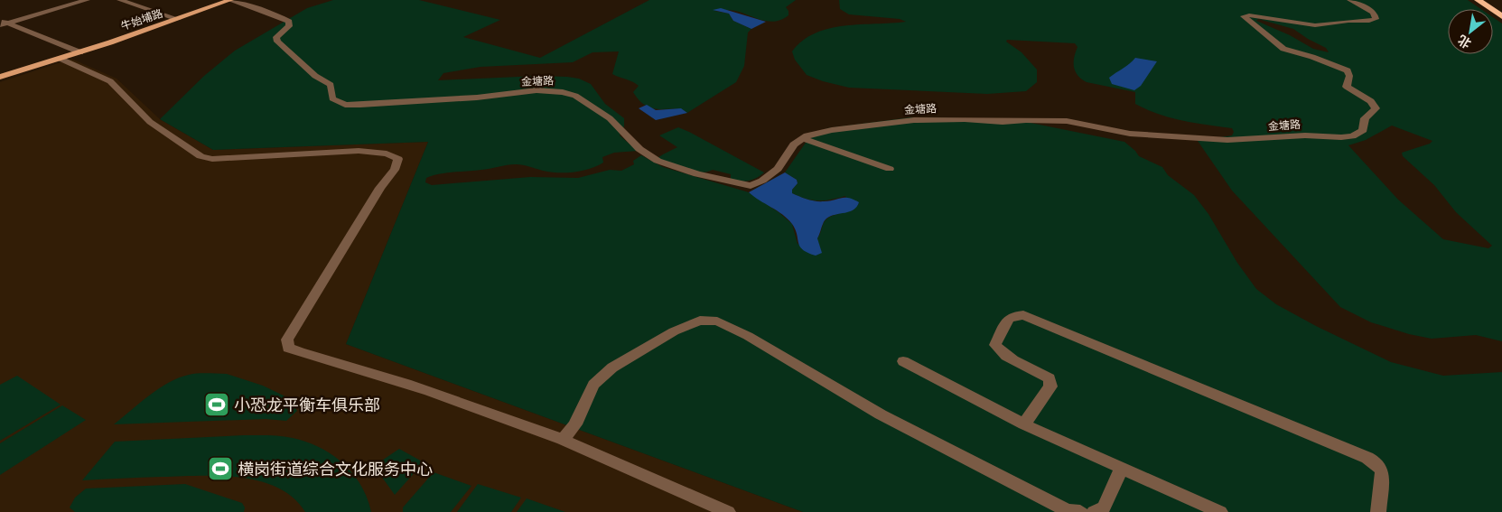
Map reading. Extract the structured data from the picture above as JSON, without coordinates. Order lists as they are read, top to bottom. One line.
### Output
{"streets":{"main road":["牛始埔路"],"street":["金塘路"]},"crossings":[["牛始埔路","金塘路"]],"places":{"sports":["小恐龙平衡车俱乐部","横岗街道综合文化服务中心"]},"north":"bottom left"}
